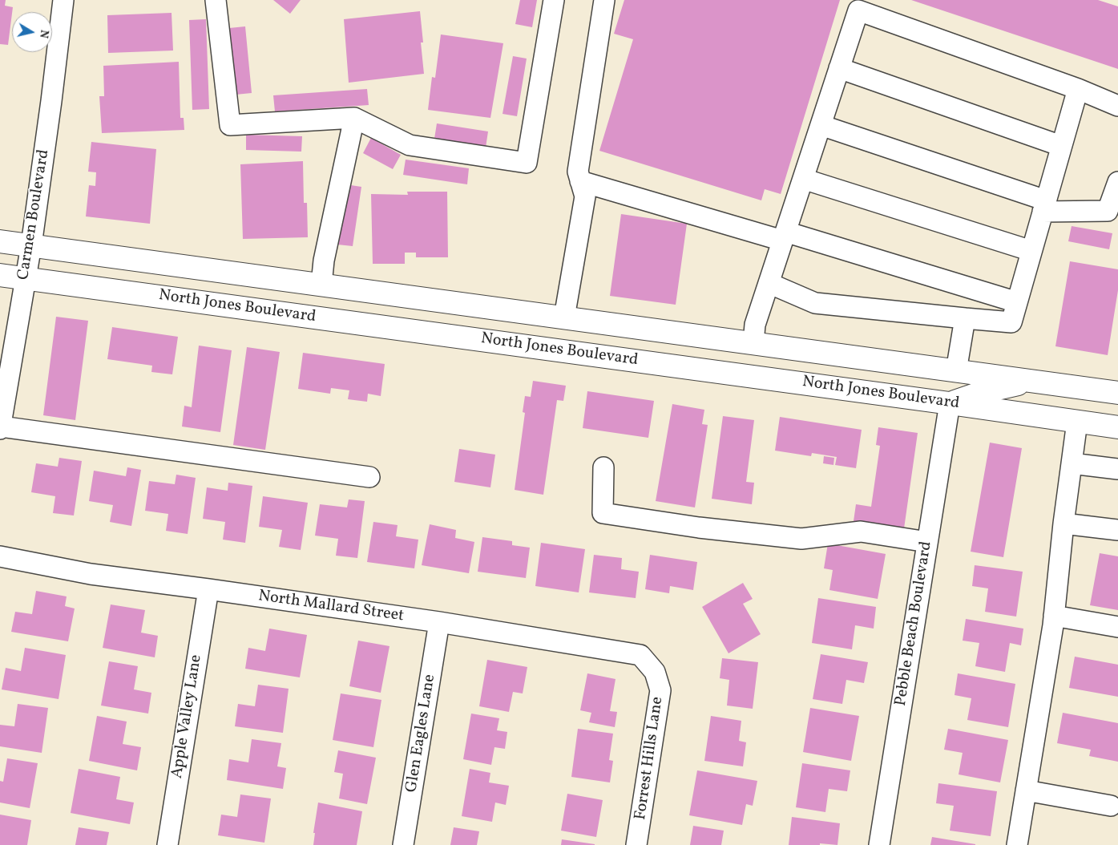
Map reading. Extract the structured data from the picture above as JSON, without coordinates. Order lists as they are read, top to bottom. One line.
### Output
{"streets":{"main road":["North Jones Boulevard"],"street":["Carmen Boulevard","North Mallard Street","Pebble Beach Boulevard","Apple Valley Lane","Glen Eagles Lane","Forrest Hills Lane"]},"crossings":[["Carmen Boulevard","North Jones Boulevard"],["North Jones Boulevard","Pebble Beach Boulevard"],["North Mallard Street","Apple Valley Lane"],["North Mallard Street","Glen Eagles Lane"],["North Mallard Street","Forrest Hills Lane"]],"north":"right"}
